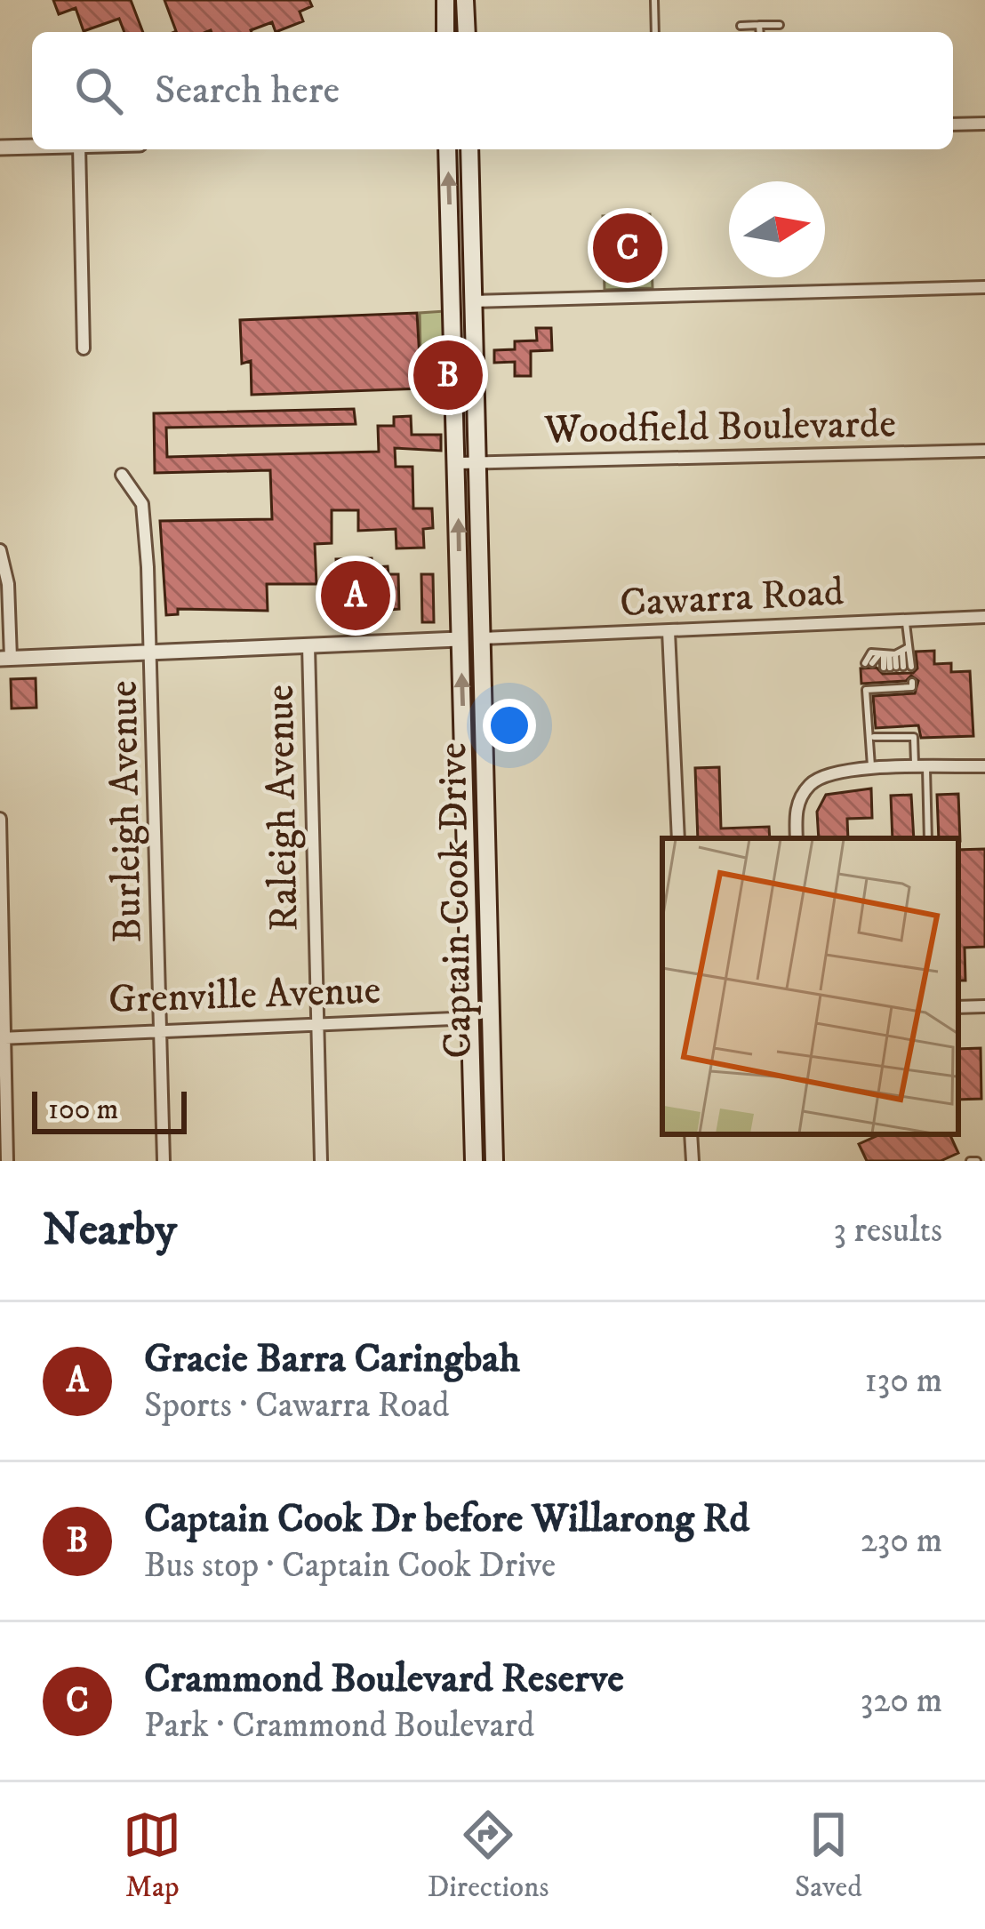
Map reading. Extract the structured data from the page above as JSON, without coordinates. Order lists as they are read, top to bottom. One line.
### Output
{"streets":{"main road":["Captain Cook Drive","Grenville Avenue"],"street":["Woodfield Boulevarde","Cawarra Road","Raleigh Avenue","Burleigh Avenue"]},"crossings":[["Woodfield Boulevarde","Captain Cook Drive"],["Cawarra Road","Captain Cook Drive"],["Raleigh Avenue","Grenville Avenue"],["Burleigh Avenue","Grenville Avenue"],["Captain Cook Drive","Grenville Avenue"]],"scale_bar":"100 m","north":"right","page":{"search":"Search here","pins":["C","B","A"],"scale":"100 m","heading":["Nearby","3 results"],"list":[{"mark":"A","name":"Gracie Barra Caringbah","note":"Sports · Cawarra Road","value":"130 m"},{"mark":"B","name":"Captain Cook Dr before Willarong Rd","note":"Bus stop · Captain Cook Drive","value":"230 m"},{"mark":"C","name":"Crammond Boulevard Reserve","note":"Park · Crammond Boulevard","value":"320 m"}],"nav":["Map","Directions","Saved"]}}
